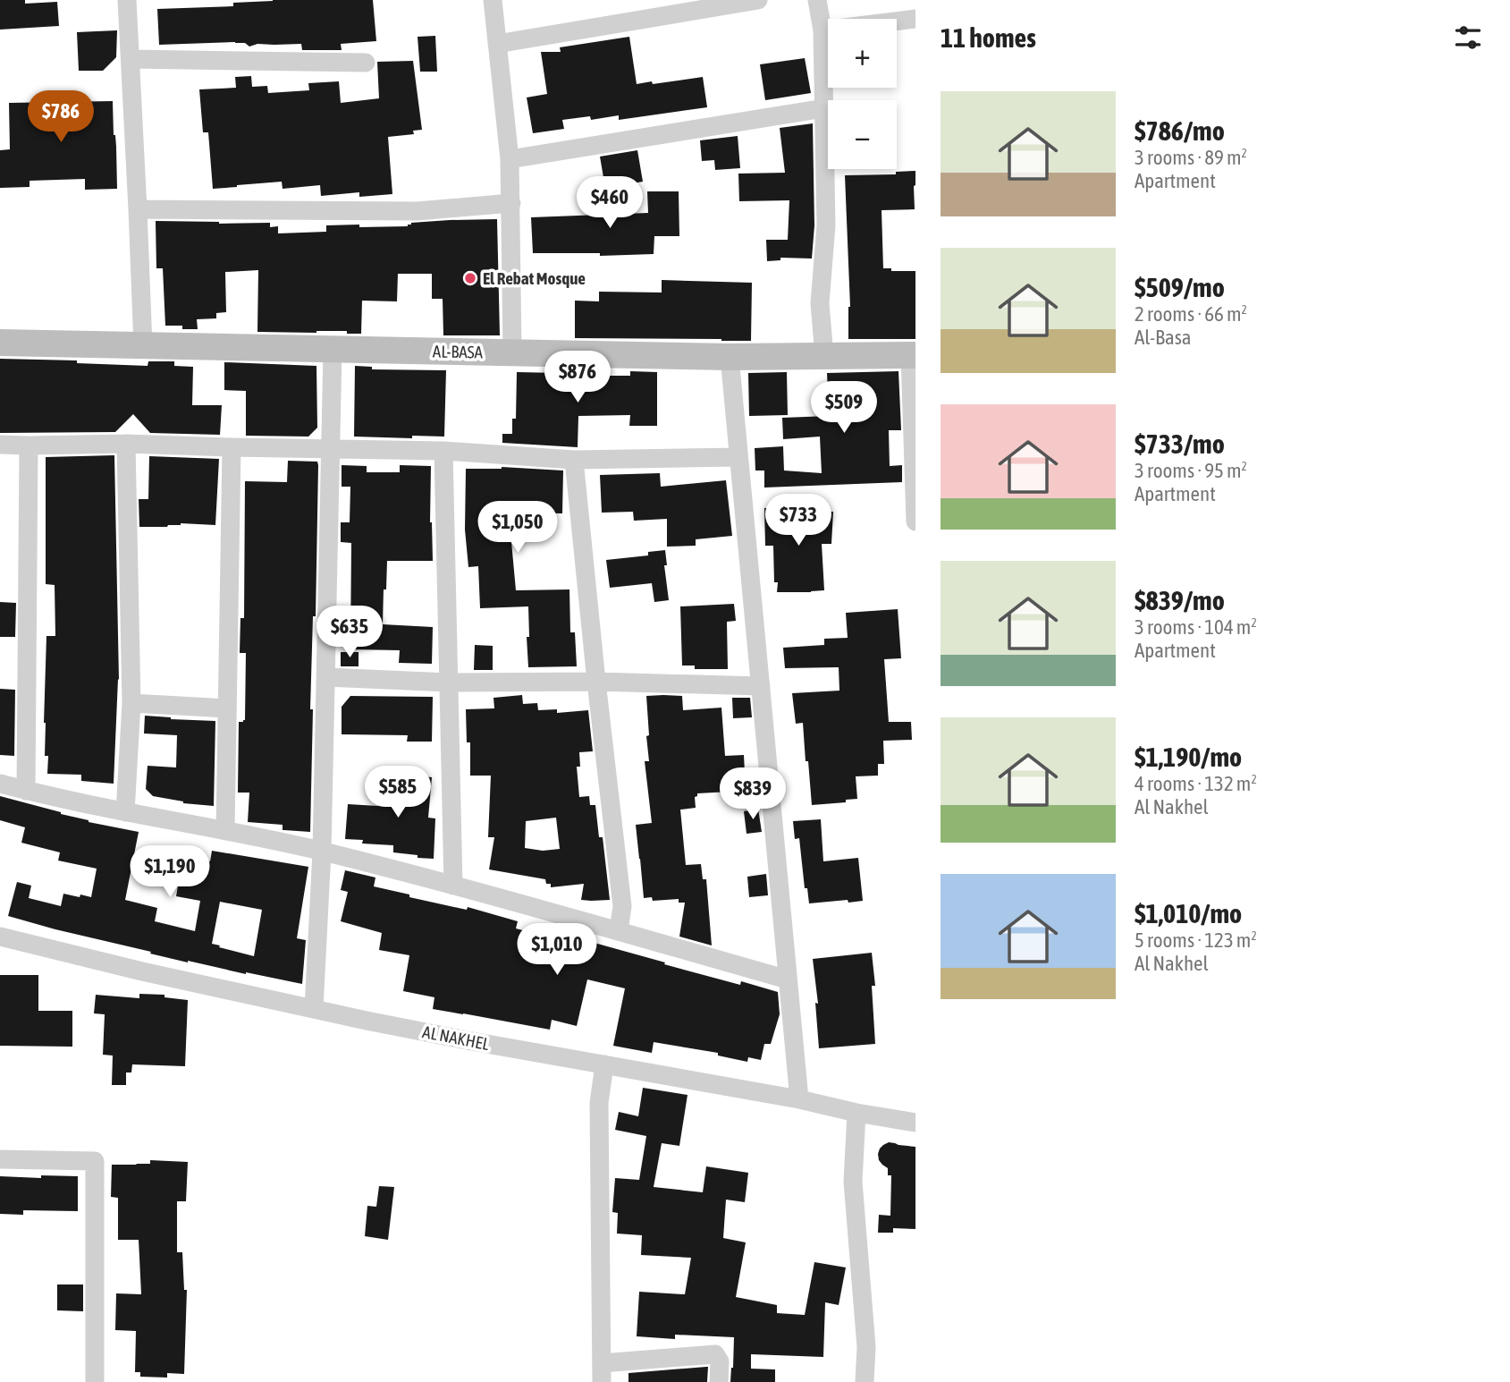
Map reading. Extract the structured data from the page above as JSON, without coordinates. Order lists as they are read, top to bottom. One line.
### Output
{"streets":{"street":["AL-BASA","AL NAKHEL"]},"places":["El Rebat Mosque"],"page":{"heading":"11 homes","map_buttons":["+","−"],"list":[{"name":"$786/mo","note":"3 rooms · 89 m² · Apartment"},{"name":"$509/mo","note":"2 rooms · 66 m² · Al-Basa"},{"name":"$733/mo","note":"3 rooms · 95 m² · Apartment"},{"name":"$839/mo","note":"3 rooms · 104 m² · Apartment"},{"name":"$1,190/mo","note":"4 rooms · 132 m² · Al Nakhel"},{"name":"$1,010/mo","note":"5 rooms · 123 m² · Al Nakhel"}],"price":["$786","$460","$876","$509","$733","$1,050","$635","$585","$839","$1,190","$1,010"]}}
